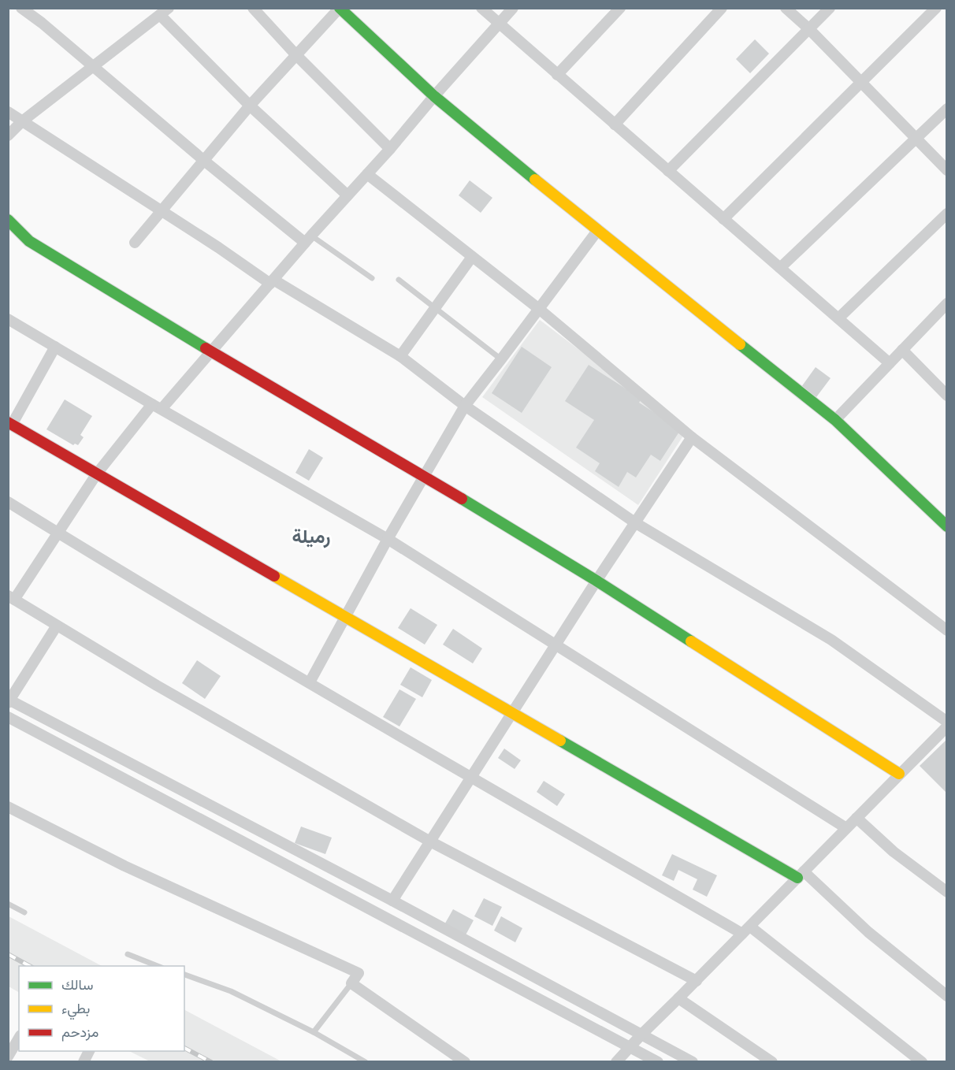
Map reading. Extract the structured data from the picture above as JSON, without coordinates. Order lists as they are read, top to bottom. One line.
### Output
{"districts":["رميلة"],"legend":["سالك","بطيء","مزدحم"]}
